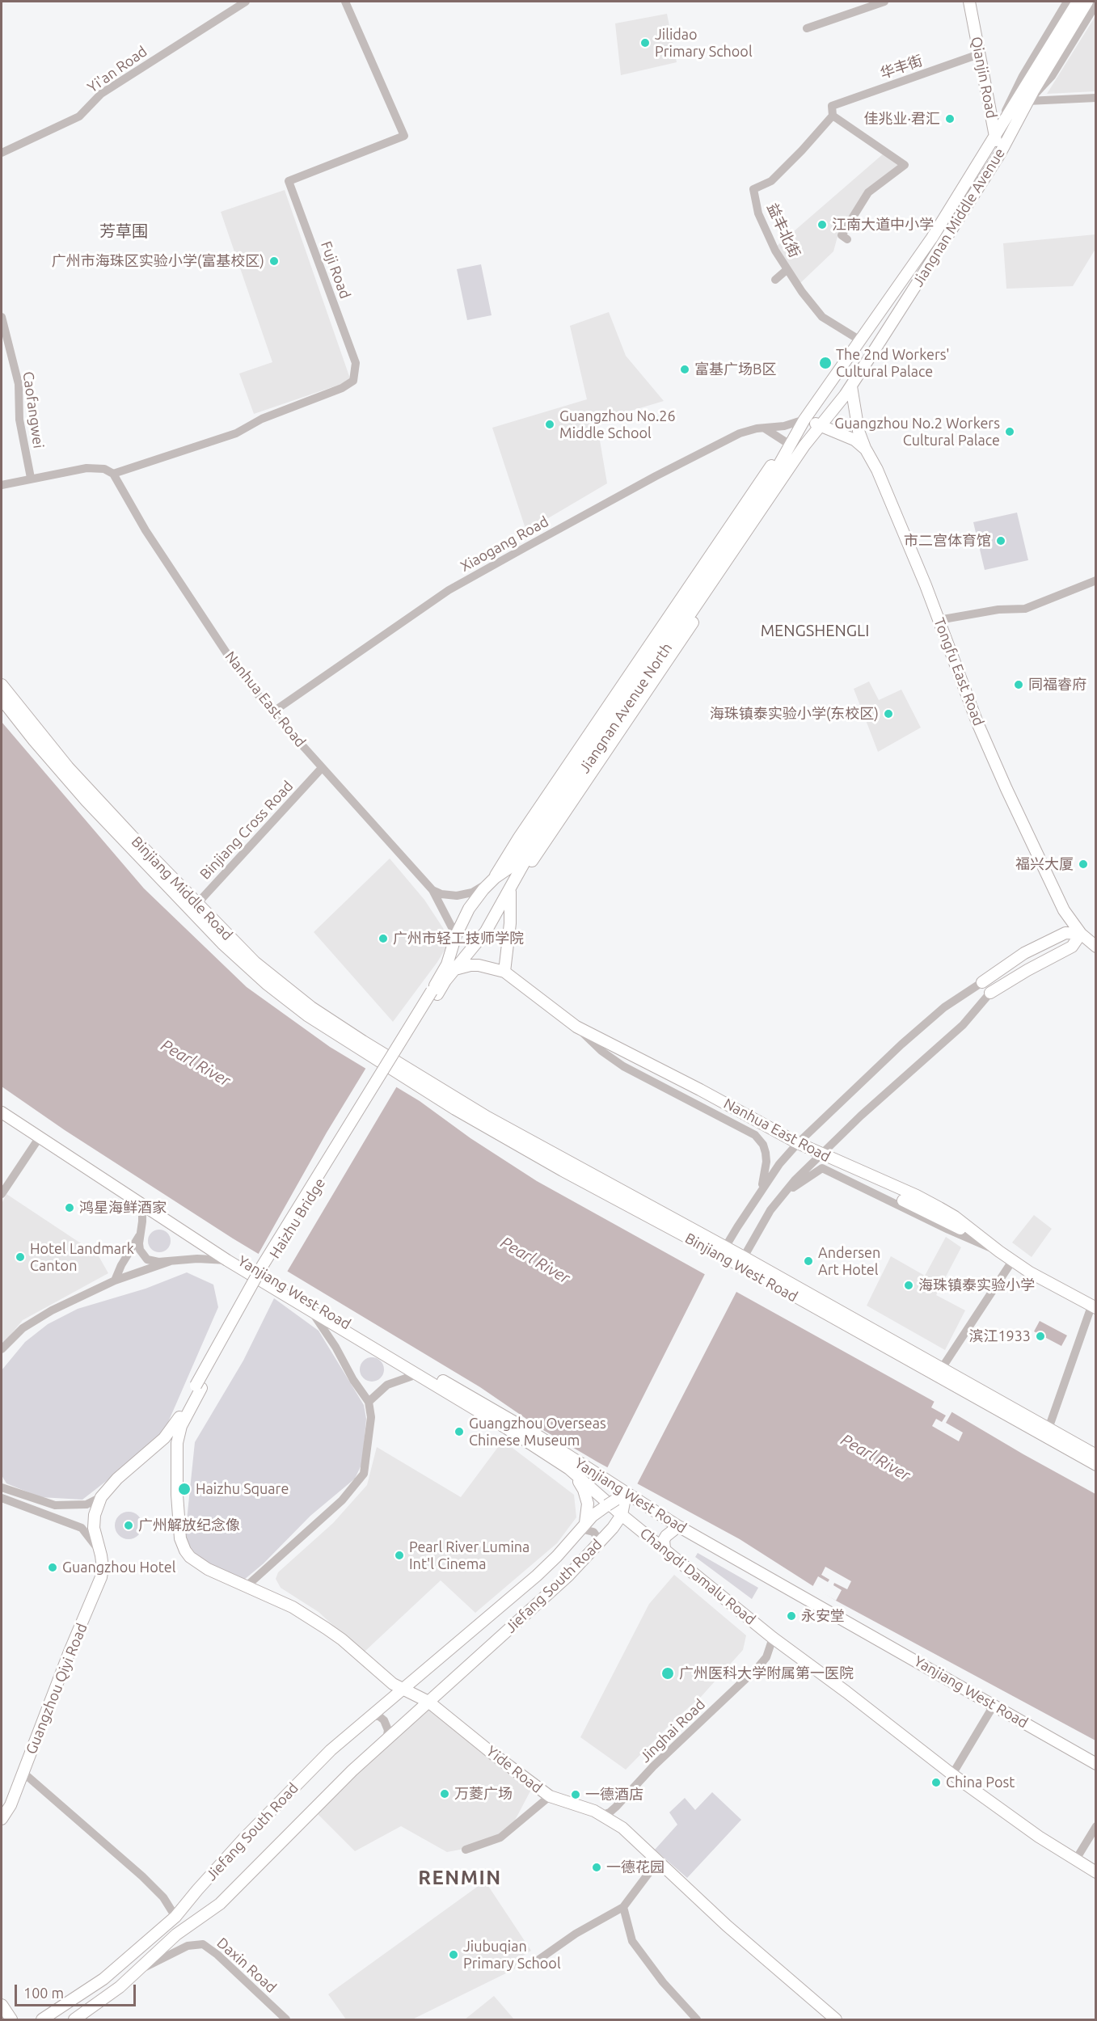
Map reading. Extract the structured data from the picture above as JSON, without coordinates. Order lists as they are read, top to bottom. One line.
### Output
{"streets":{"main road":["Qianjin Road","Jiangnan Middle Avenue","Tongfu East Road","Nanhua East Road","Jiangnan Avenue North","Binjiang Middle Road","Haizhu Bridge","Binjiang West Road","Yanjiang West Road","Changdi Damalu Road","Jiefang South Road","Guangzhou Qiyi Road","Yide Road"],"street":["华丰街","Yi'an Road","益丰北街","Fuji Road","Caofangwei","Xiaogang Road","Binjiang Cross Road","Jinghai Road","Daxin Road"]},"crossings":[["华丰街","Qianjin Road"],["华丰街","益丰北街"],["Qianjin Road","Jiangnan Middle Avenue"],["Jiangnan Middle Avenue","益丰北街"],["Jiangnan Middle Avenue","Xiaogang Road"],["Jiangnan Middle Avenue","Tongfu East Road"],["Jiangnan Middle Avenue","Jiangnan Avenue North"],["Fuji Road","Nanhua East Road"],["Caofangwei","Nanhua East Road"],["Xiaogang Road","Tongfu East Road"],["Xiaogang Road","Nanhua East Road"],["Xiaogang Road","Jiangnan Avenue North"],["Tongfu East Road","Jiangnan Avenue North"],["Nanhua East Road","Jiangnan Avenue North"],["Nanhua East Road","Binjiang Cross Road"],["Jiangnan Avenue North","Haizhu Bridge"],["Binjiang Cross Road","Binjiang Middle Road"],["Binjiang Middle Road","Binjiang West Road"],["Haizhu Bridge","Guangzhou Qiyi Road"],["Haizhu Bridge","Yide Road"],["Yanjiang West Road","Changdi Damalu Road"],["Yanjiang West Road","Jiefang South Road"],["Changdi Damalu Road","Jiefang South Road"],["Changdi Damalu Road","Jinghai Road"],["Jiefang South Road","Yide Road"],["Jiefang South Road","Daxin Road"],["Jinghai Road","Yide Road"]],"districts":["芳草围","MENGSHENGLI","RENMIN"],"water":["Pearl River"],"places":["Jilidao Primary School","佳兆业·君汇","江南大道中小学","广州市海珠区实验小学(富基校区)","The 2nd Workers' Cultural Palace","富基广场B区","Guangzhou No.26 Middle School","Guangzhou No.2 Workers Cultural Palace","市二宫体育馆","同福睿府","海珠镇泰实验小学(东校区)","福兴大厦","广州市轻工技师学院","鸿星海鲜酒家","Hotel Landmark Canton","Andersen Art Hotel","海珠镇泰实验小学","滨江1933","Guangzhou Overseas Chinese Museum","Haizhu Square","广州解放纪念像","Pearl River Lumina Int'l Cinema","Guangzhou Hotel","永安堂","广州医科大学附属第一医院","China Post","万菱广场","一德酒店","一德花园","Jiubuqian Primary School"],"scale_bar":"100 m"}
